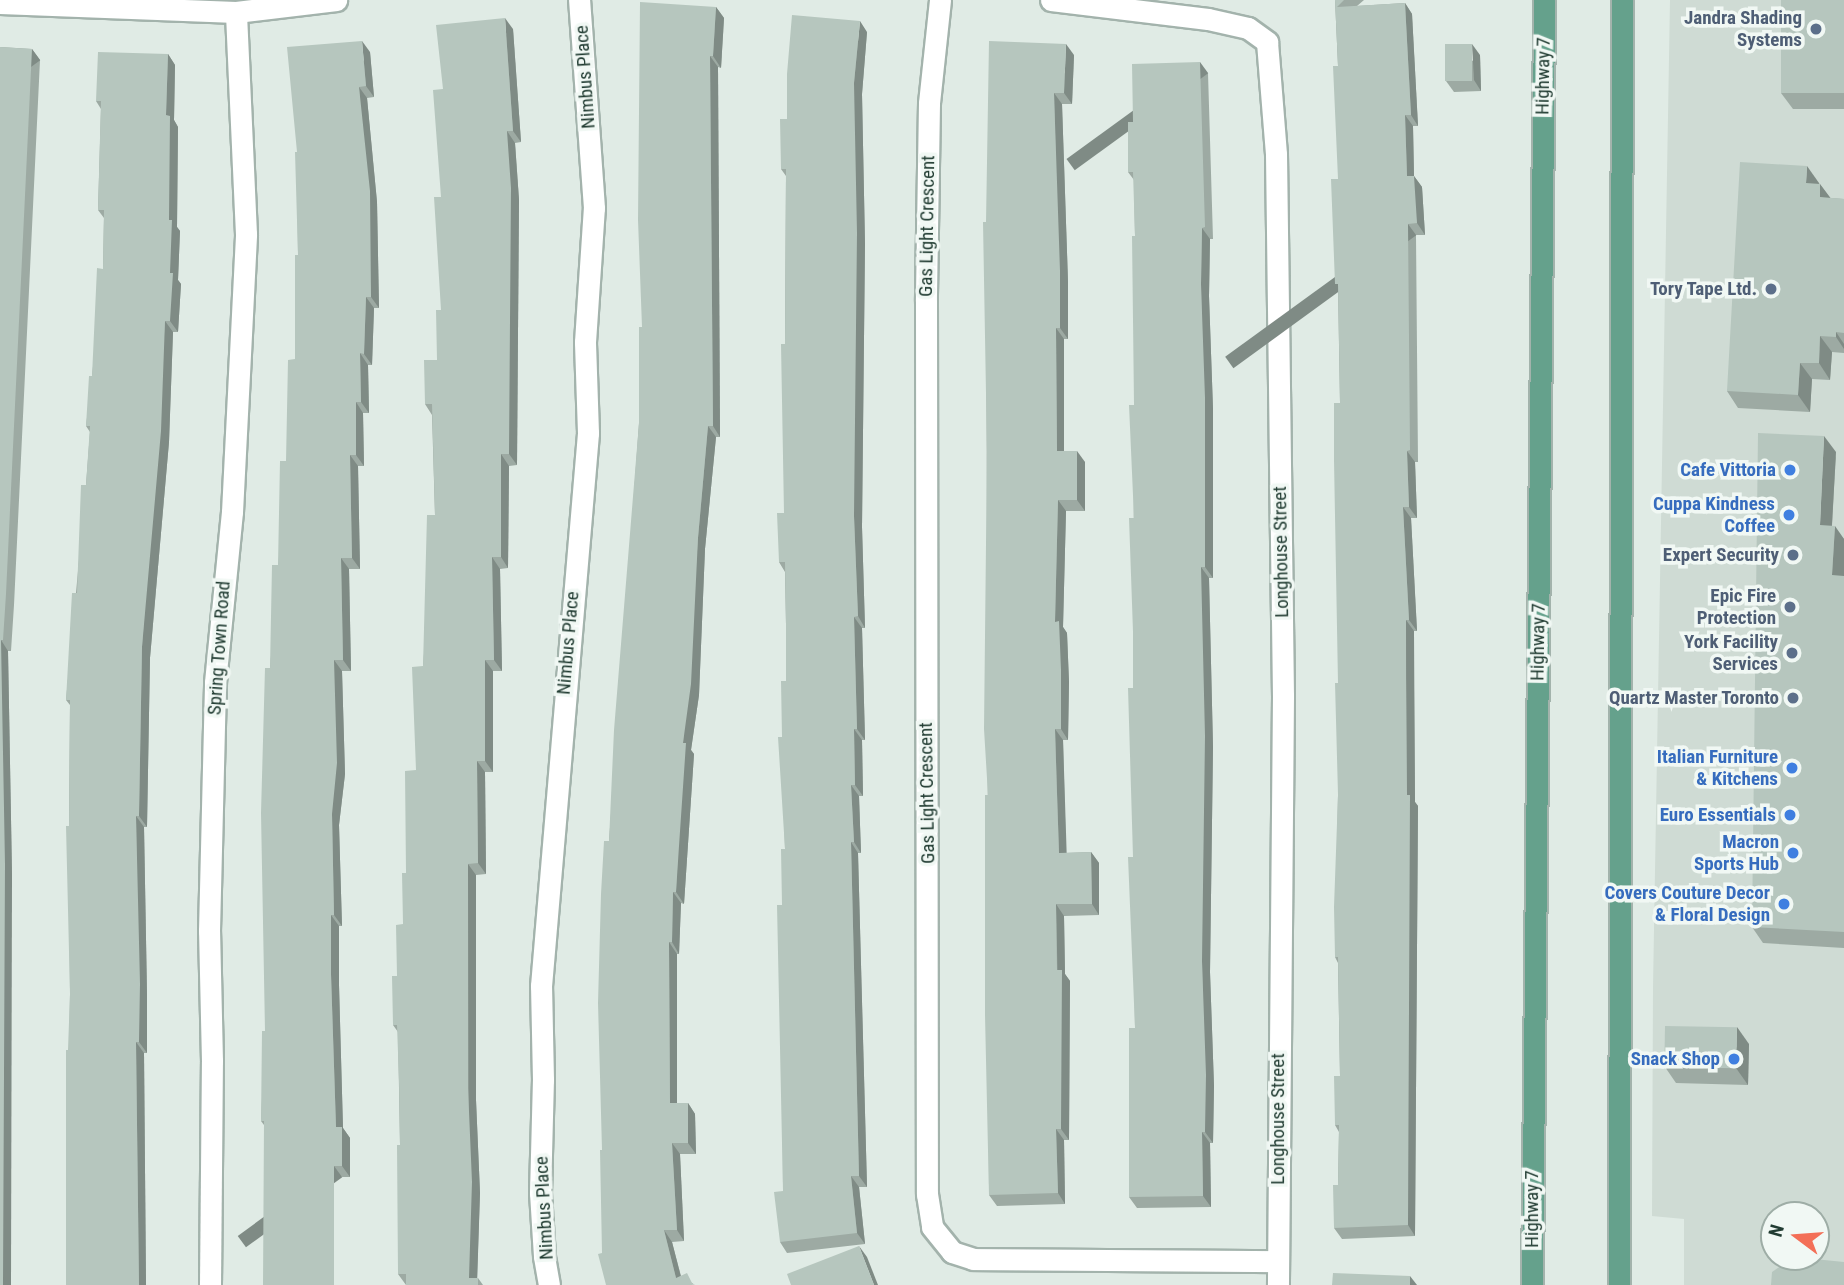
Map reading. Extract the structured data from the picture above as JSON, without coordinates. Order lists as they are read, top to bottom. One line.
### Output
{"streets":{"main road":["Highway 7"],"street":["Nimbus Place","Gas Light Crescent","Longhouse Street","Spring Town Road"]},"crossings":[["Gas Light Crescent","Longhouse Street"]],"places":["Jandra Shading Systems","Tory Tape Ltd.","Cafe Vittoria","Cuppa Kindness Coffee","Expert Security","Epic Fire Protection","York Facility Services","Quartz Master Toronto","Italian Furniture & Kitchens","Euro Essentials","Macron Sports Hub","Covers Couture Decor & Floral Design","Snack Shop"],"north":"left"}
